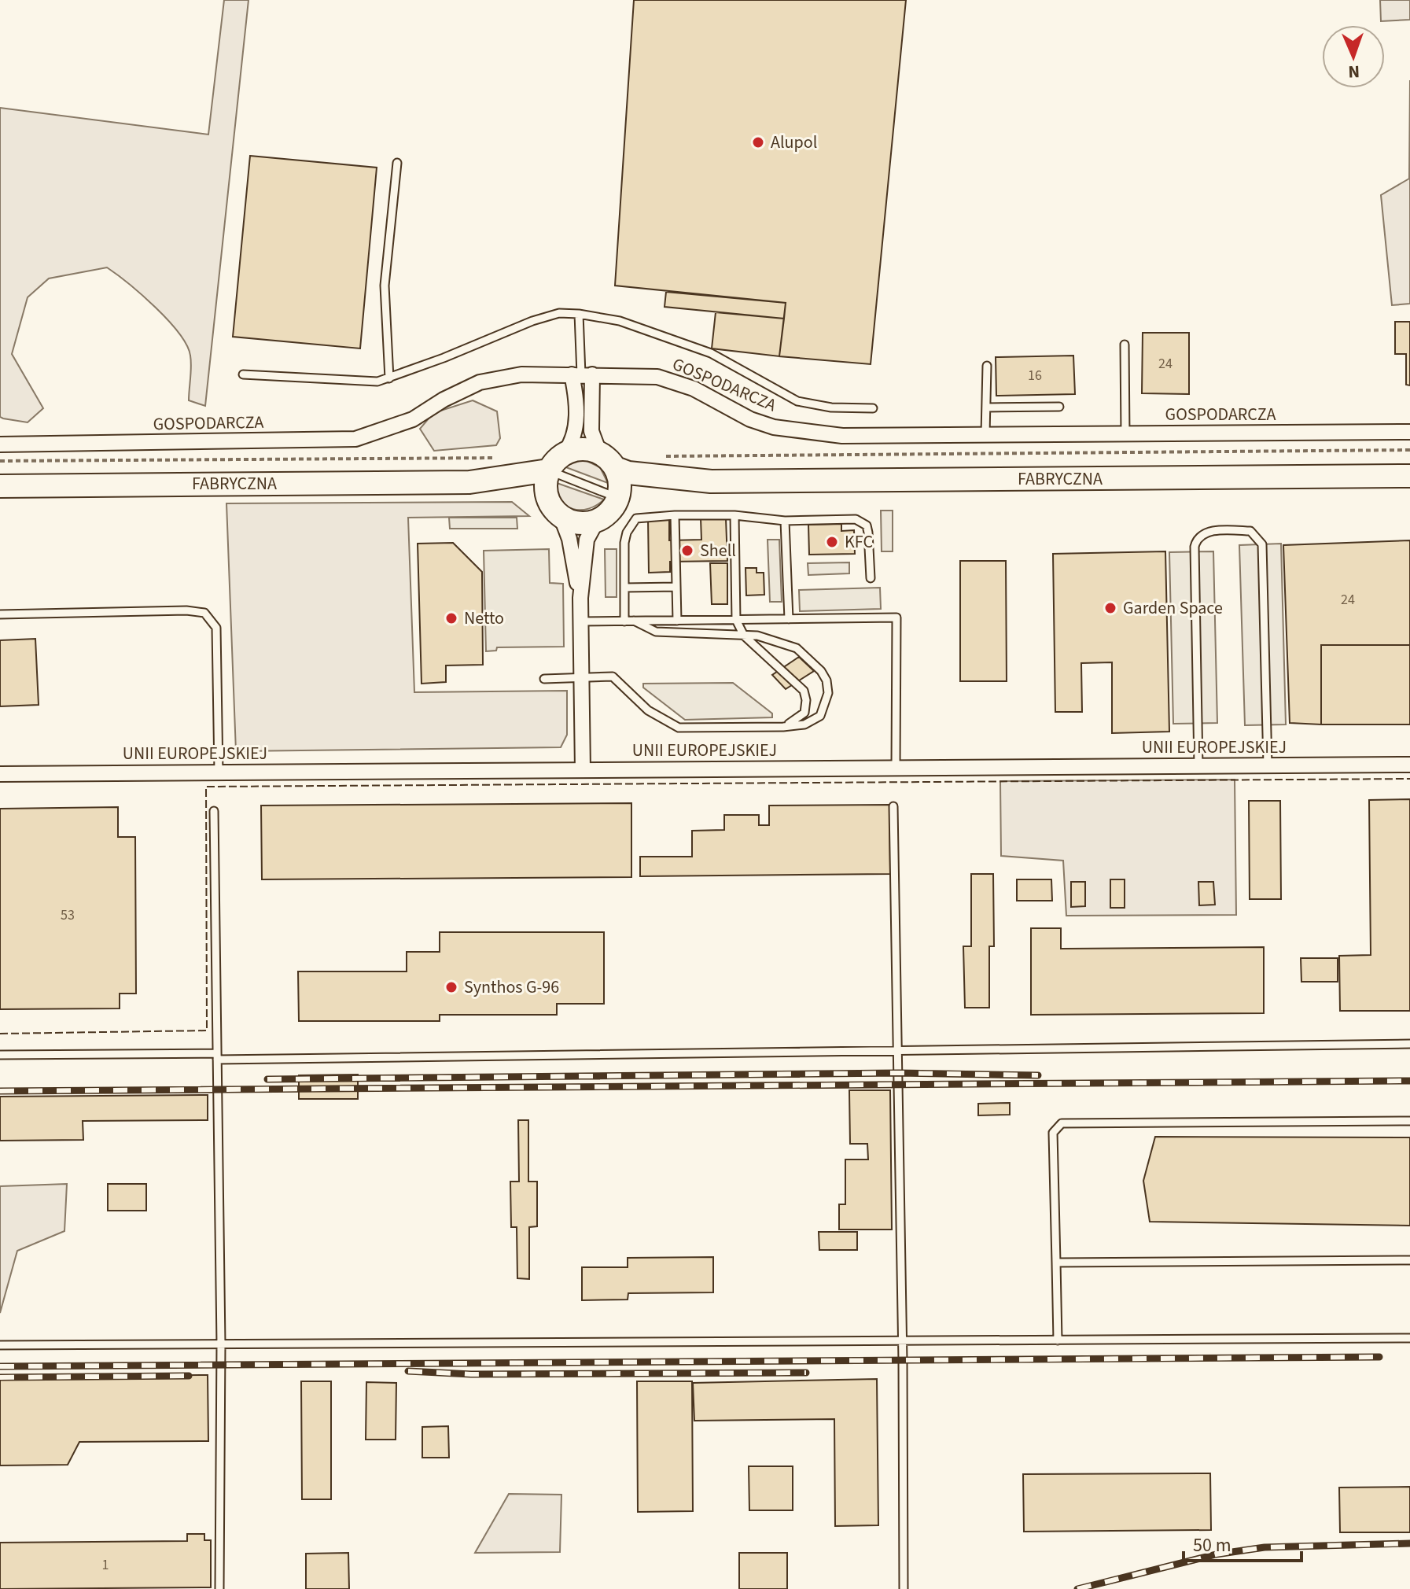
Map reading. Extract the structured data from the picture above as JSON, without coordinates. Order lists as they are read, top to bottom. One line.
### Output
{"streets":{"main road":["FABRYCZNA"],"street":["GOSPODARCZA","UNII EUROPEJSKIEJ"]},"places":["Alupol","KFC","Shell","Garden Space","Netto","Synthos G-96"],"house_numbers":["24","16","24","53","1"],"scale_bar":"50 m","north":"bottom"}
